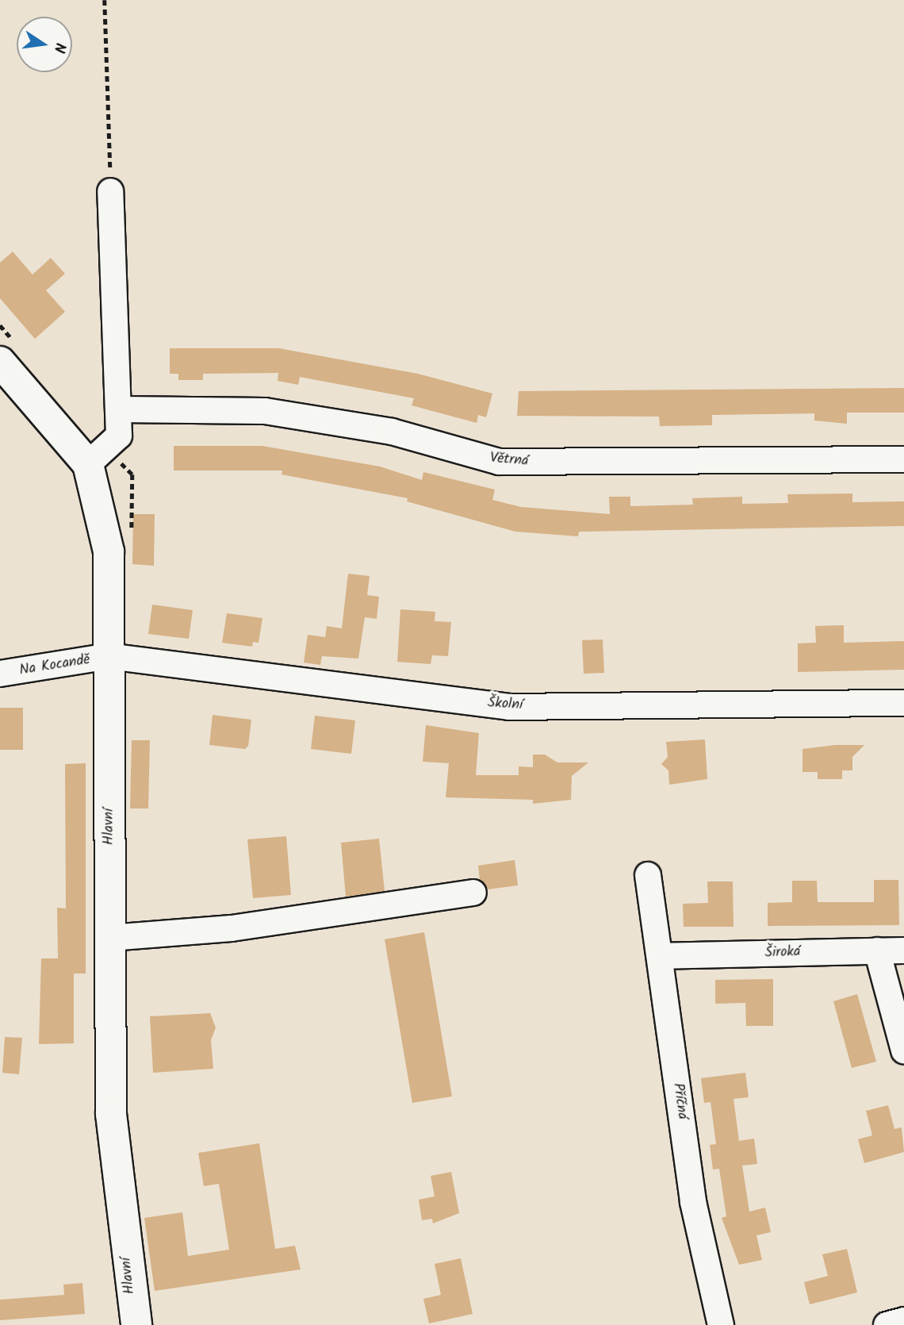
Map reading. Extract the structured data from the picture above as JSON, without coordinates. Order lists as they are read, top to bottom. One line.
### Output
{"streets":{"street":["Větrná","Na Kocandě","Školní","Hlavní","Široká","Příčná"]},"crossings":[["Na Kocandě","Školní"],["Na Kocandě","Hlavní"],["Školní","Hlavní"],["Široká","Příčná"]],"north":"right"}
